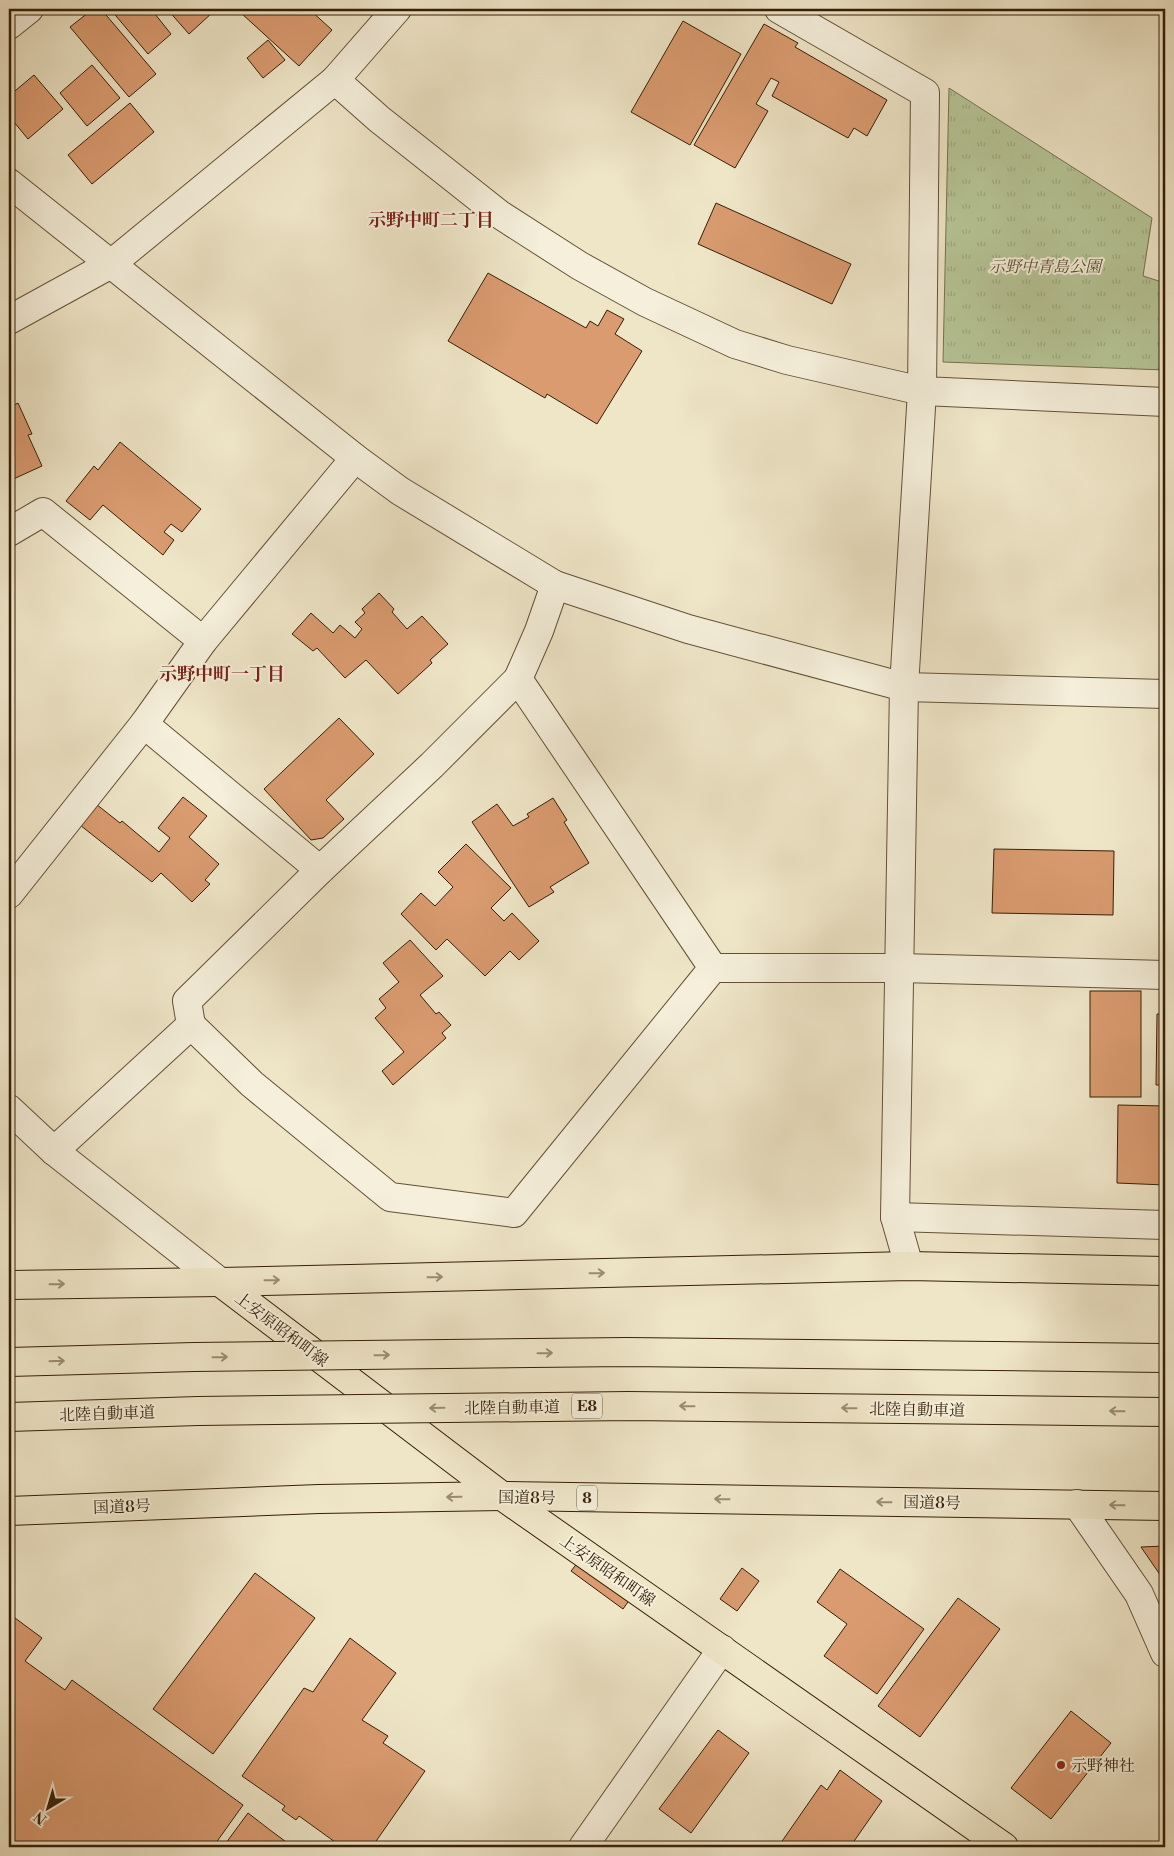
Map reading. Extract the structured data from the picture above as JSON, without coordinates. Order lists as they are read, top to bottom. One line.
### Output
{"streets":{"main road":["上安原昭和町線","E8","北陸自動車道","国道8号","8"]},"crossings":[["上安原昭和町線","国道8号"]],"districts":["示野中町二丁目","示野中町一丁目"],"parks":["示野中青島公園"],"places":["示野神社"],"north":"bottom left"}
